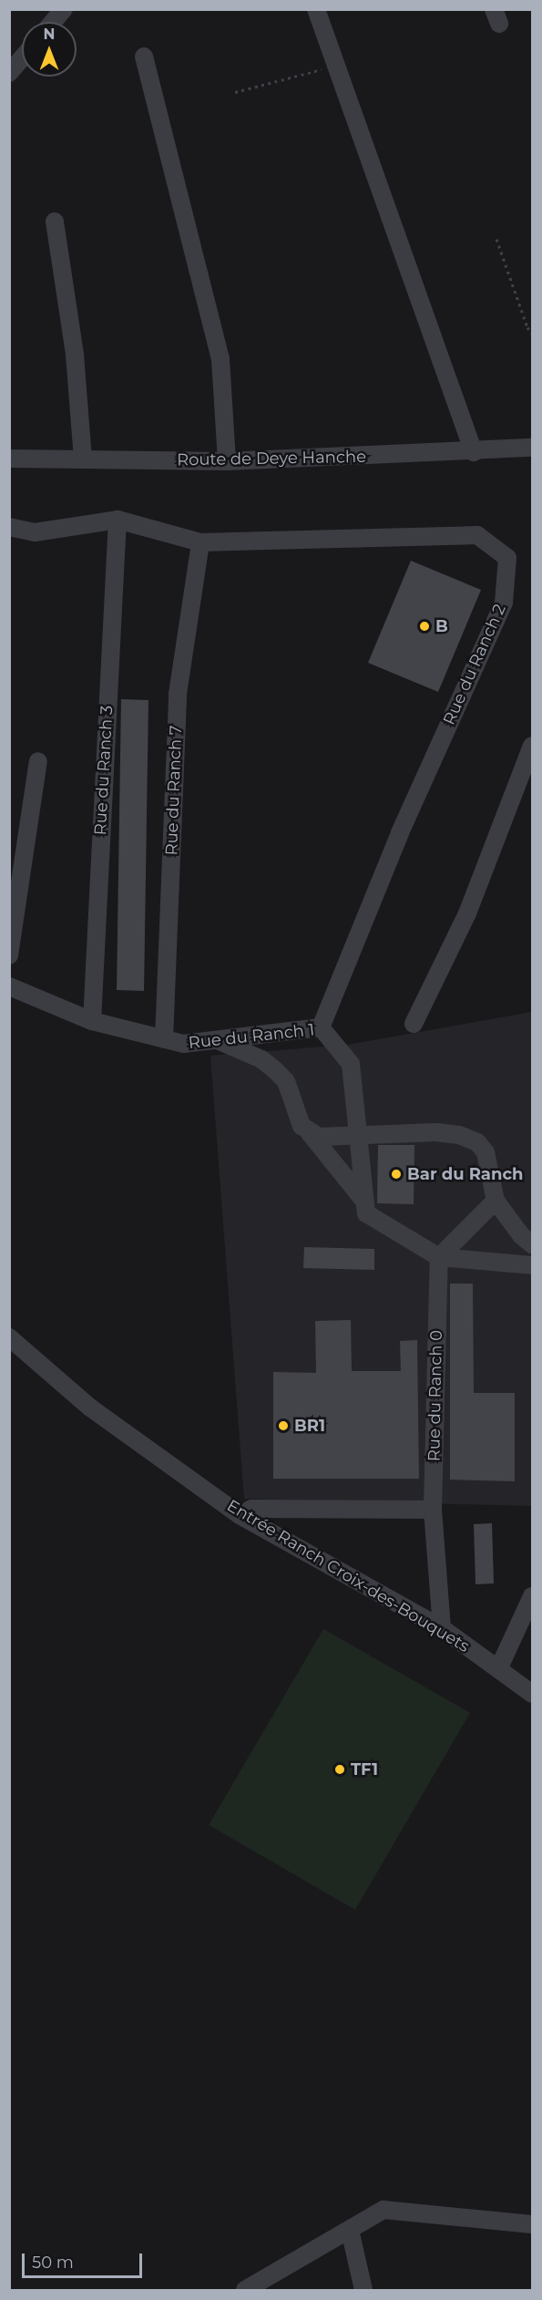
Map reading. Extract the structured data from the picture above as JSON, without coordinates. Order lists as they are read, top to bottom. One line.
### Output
{"streets":{"street":["Route de Deye Hanche","Rue du Ranch 2","Rue du Ranch 3","Rue du Ranch 7","Rue du Ranch 1","Rue du Ranch 0","Entrée Ranch Croix-des-Bouquets"]},"crossings":[["Rue du Ranch 2","Rue du Ranch 3"],["Rue du Ranch 2","Rue du Ranch 7"],["Rue du Ranch 2","Rue du Ranch 1"],["Rue du Ranch 3","Rue du Ranch 1"],["Rue du Ranch 7","Rue du Ranch 1"],["Rue du Ranch 1","Rue du Ranch 0"],["Rue du Ranch 0","Entrée Ranch Croix-des-Bouquets"]],"places":["B","Bar du Ranch","BR1","TF1"],"scale_bar":"50 m","north":"top"}
